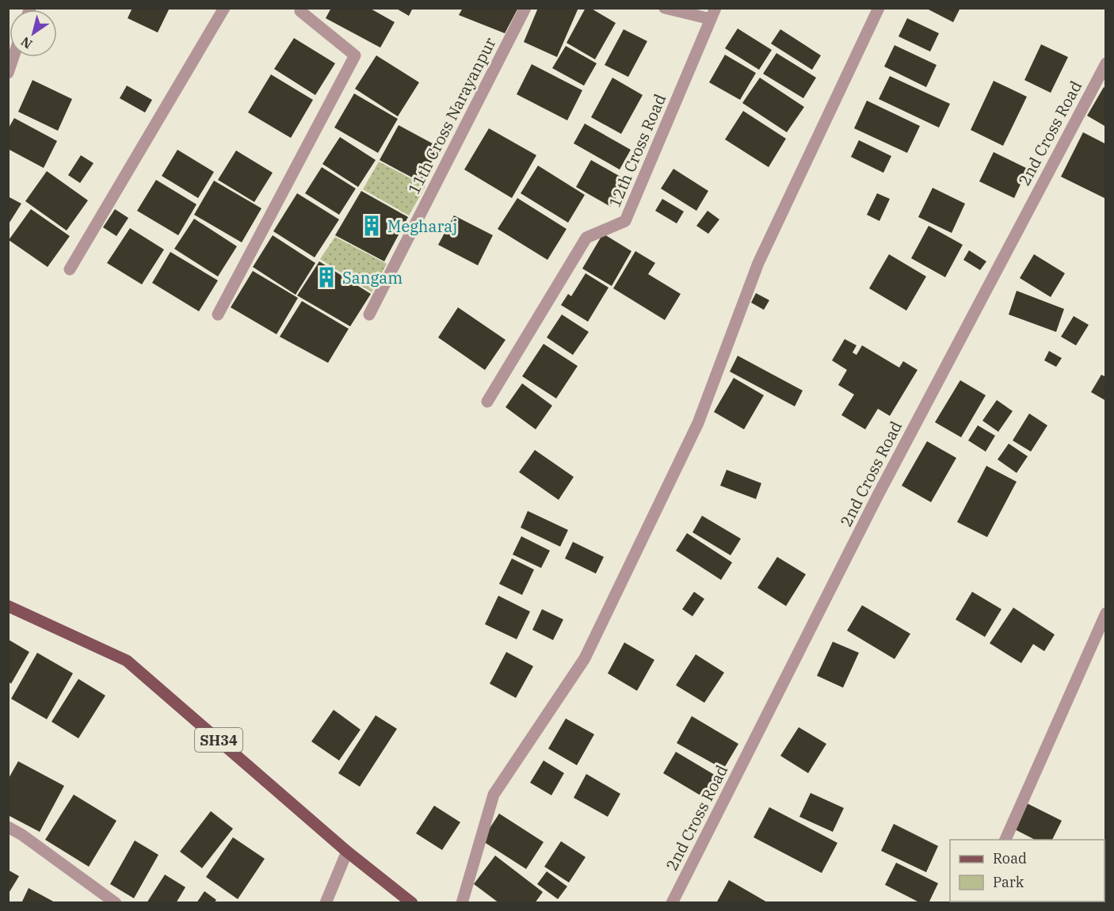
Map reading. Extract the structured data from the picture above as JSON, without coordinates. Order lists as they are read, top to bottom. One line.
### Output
{"streets":{"main road":["SH34"],"street":["11th Cross Narayanpur","2nd Cross Road","12th Cross Road"]},"places":{"building":["Megharaj","Sangam"]},"legend":["Road","Park"],"north":"bottom left"}
